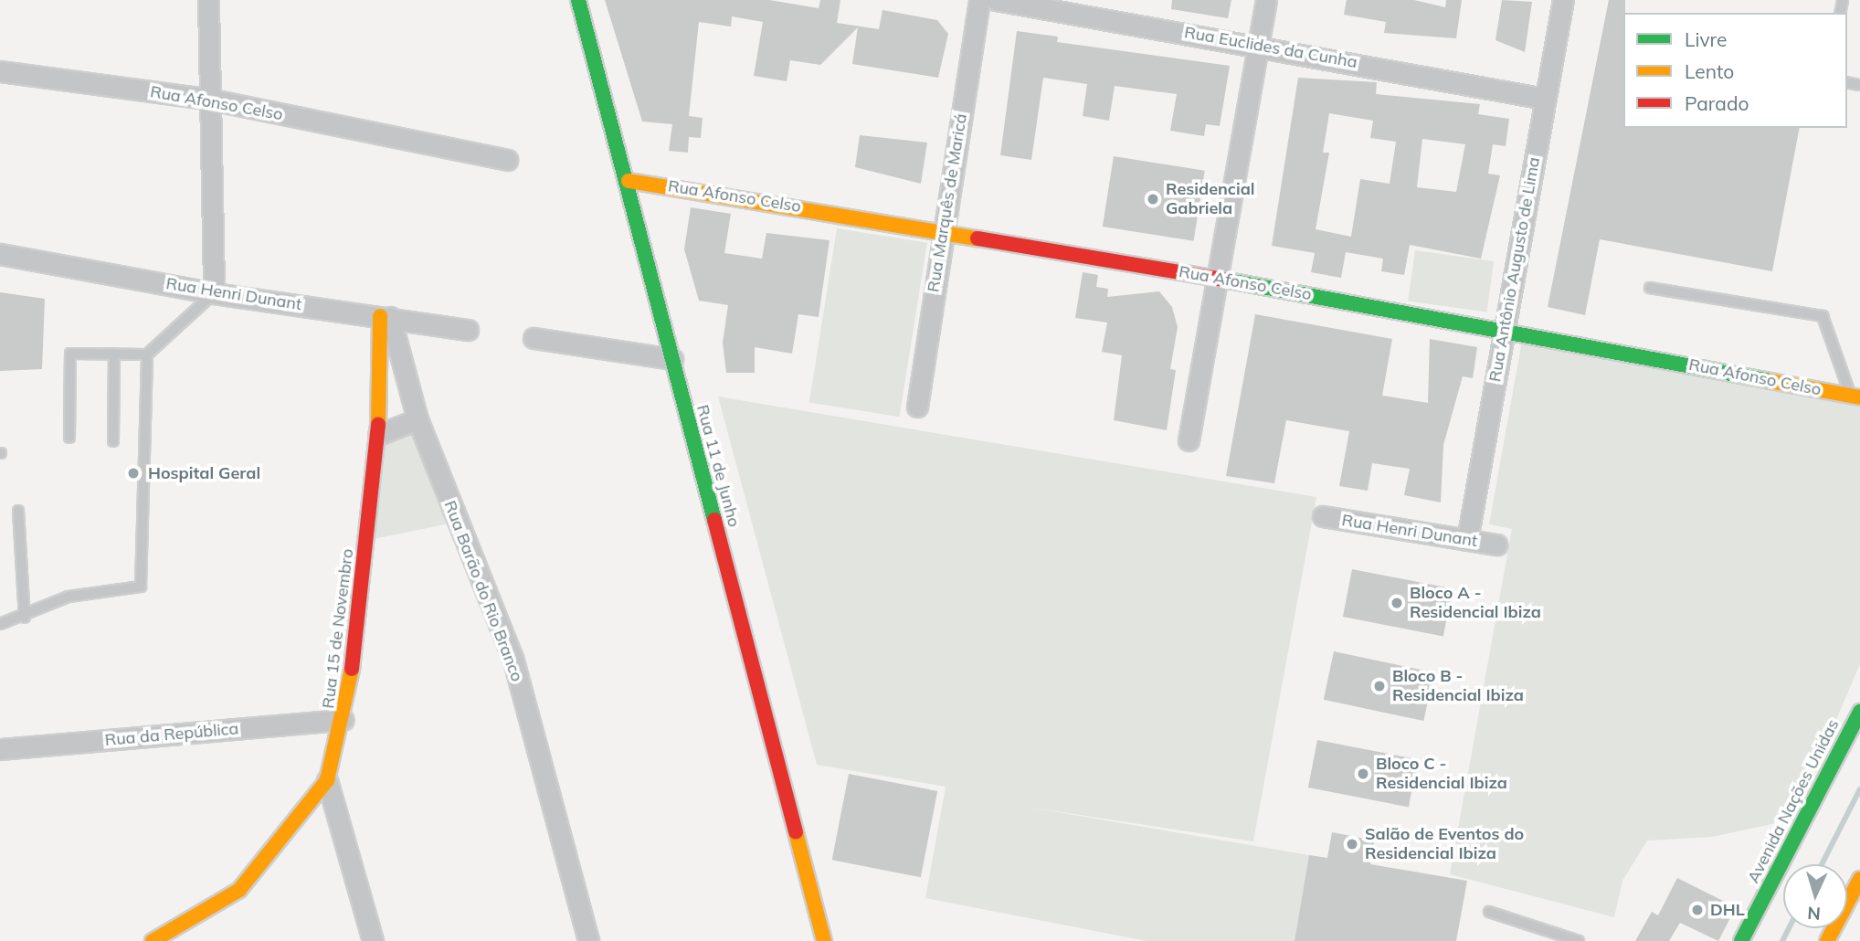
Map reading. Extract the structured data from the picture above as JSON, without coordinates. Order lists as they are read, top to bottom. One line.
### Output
{"streets":{"street":["Rua Euclides da Cunha","Rua Afonso Celso","Rua Marquês de Maricá","Rua Antônio Augusto de Lima","Rua Henri Dunant","Rua 11 de Junho","Rua Barão do Rio Branco","Rua 15 de Novembro","Rua da República","Avenida Nações Unidas"]},"crossings":[["Rua Euclides da Cunha","Rua Antônio Augusto de Lima"],["Rua Afonso Celso","Rua Marquês de Maricá"],["Rua Afonso Celso","Rua Antônio Augusto de Lima"],["Rua Afonso Celso","Rua 11 de Junho"],["Rua Antônio Augusto de Lima","Rua Henri Dunant"],["Rua Henri Dunant","Rua Barão do Rio Branco"],["Rua Henri Dunant","Rua 15 de Novembro"],["Rua Barão do Rio Branco","Rua 15 de Novembro"],["Rua 15 de Novembro","Rua da República"]],"places":["Residencial Gabriela","Hospital Geral","Bloco A - Residencial Ibiza","Bloco B - Residencial Ibiza","Bloco C - Residencial Ibiza","Salão de Eventos do Residencial Ibiza","DHL"],"legend":["Livre","Lento","Parado"],"north":"bottom"}
